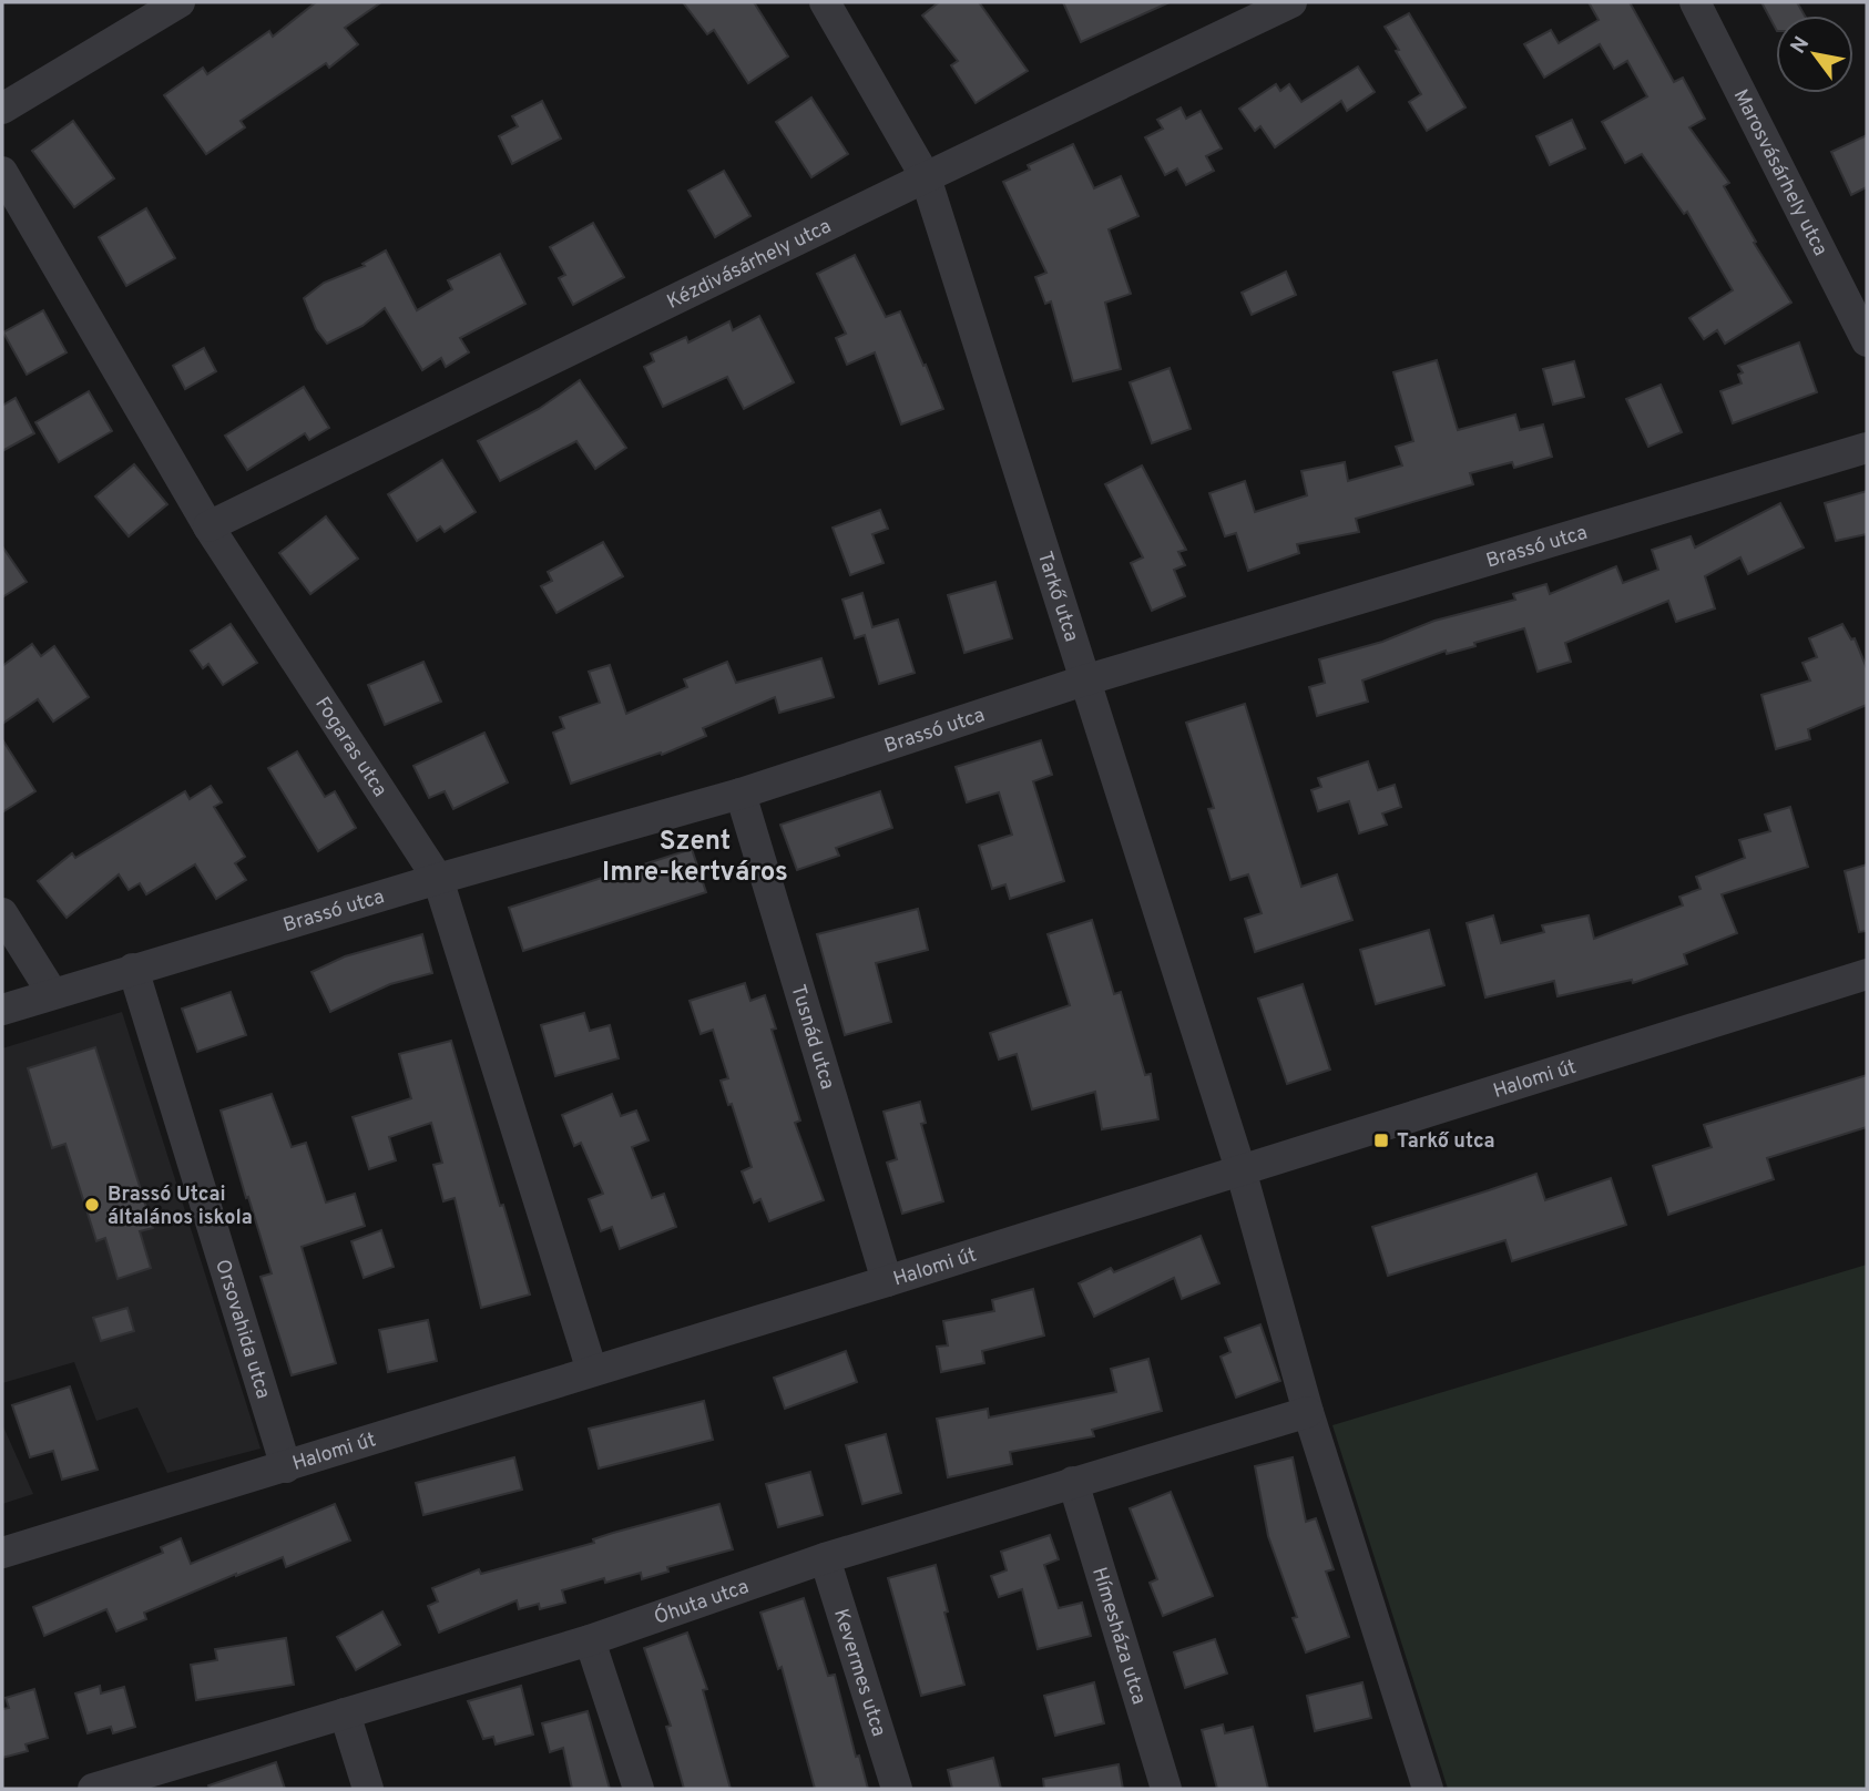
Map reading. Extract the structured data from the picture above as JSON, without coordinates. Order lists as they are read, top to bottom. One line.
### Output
{"streets":{"street":["Marosvásárhely utca","Kézdivásárhely utca","Brassó utca","Tarkő utca","Fogaras utca","Tusnád utca","Halomi út","Orsovahida utca","Óhuta utca","Hímesháza utca","Kevermes utca"]},"crossings":[["Kézdivásárhely utca","Tarkő utca"],["Kézdivásárhely utca","Fogaras utca"],["Brassó utca","Tarkő utca"],["Brassó utca","Fogaras utca"],["Brassó utca","Tusnád utca"],["Brassó utca","Orsovahida utca"],["Tarkő utca","Halomi út"],["Tarkő utca","Óhuta utca"],["Fogaras utca","Halomi út"],["Tusnád utca","Halomi út"],["Halomi út","Orsovahida utca"],["Óhuta utca","Hímesháza utca"],["Óhuta utca","Kevermes utca"]],"districts":["Szent Imre-kertváros"],"places":{"transit":["Tarkő utca"],"other":["Brassó Utcai általános iskola"]},"north":"top left"}
